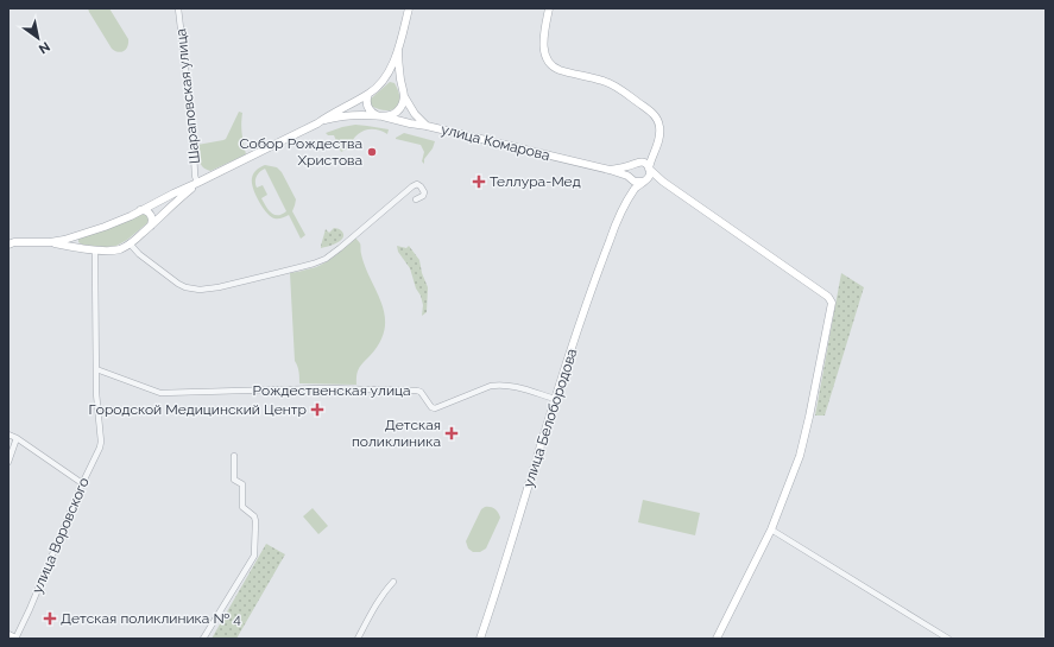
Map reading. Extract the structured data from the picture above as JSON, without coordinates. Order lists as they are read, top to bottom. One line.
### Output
{"streets":{"street":["Шараповская улица","улица Комарова","Рождественская улица","улица Белобородова","улица Воровского"]},"crossings":[["улица Комарова","улица Белобородова"],["Рождественская улица","улица Белобородова"],["Рождественская улица","улица Воровского"]],"places":{"other":["Собор Рождества Христова"],"health":["Теллура-Мед","Городской Медицинский Центр","Детская поликлиника","Детская поликлиника № 4"]},"north":"bottom right"}
